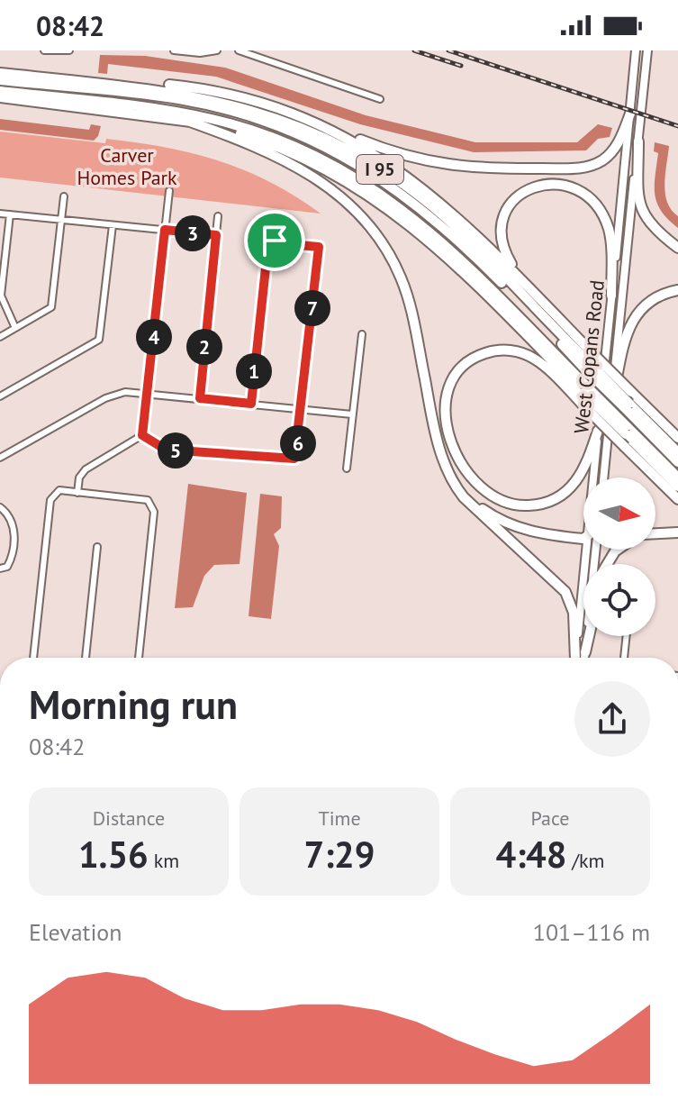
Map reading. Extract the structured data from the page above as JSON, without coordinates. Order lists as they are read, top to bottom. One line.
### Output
{"streets":{"highway":["I 95"],"main road":["West Copans Road"]},"parks":["Carver Homes Park"],"north":"right","page":{"status":"08:42","pins":["3","7","4","2","1","6","5"],"heading":["Morning run","08:42"],"stats":[["Distance","1.56 km"],["Time","7:29"],["Pace","4:48 /km"]],"chart":["Elevation","101–116 m"]}}
